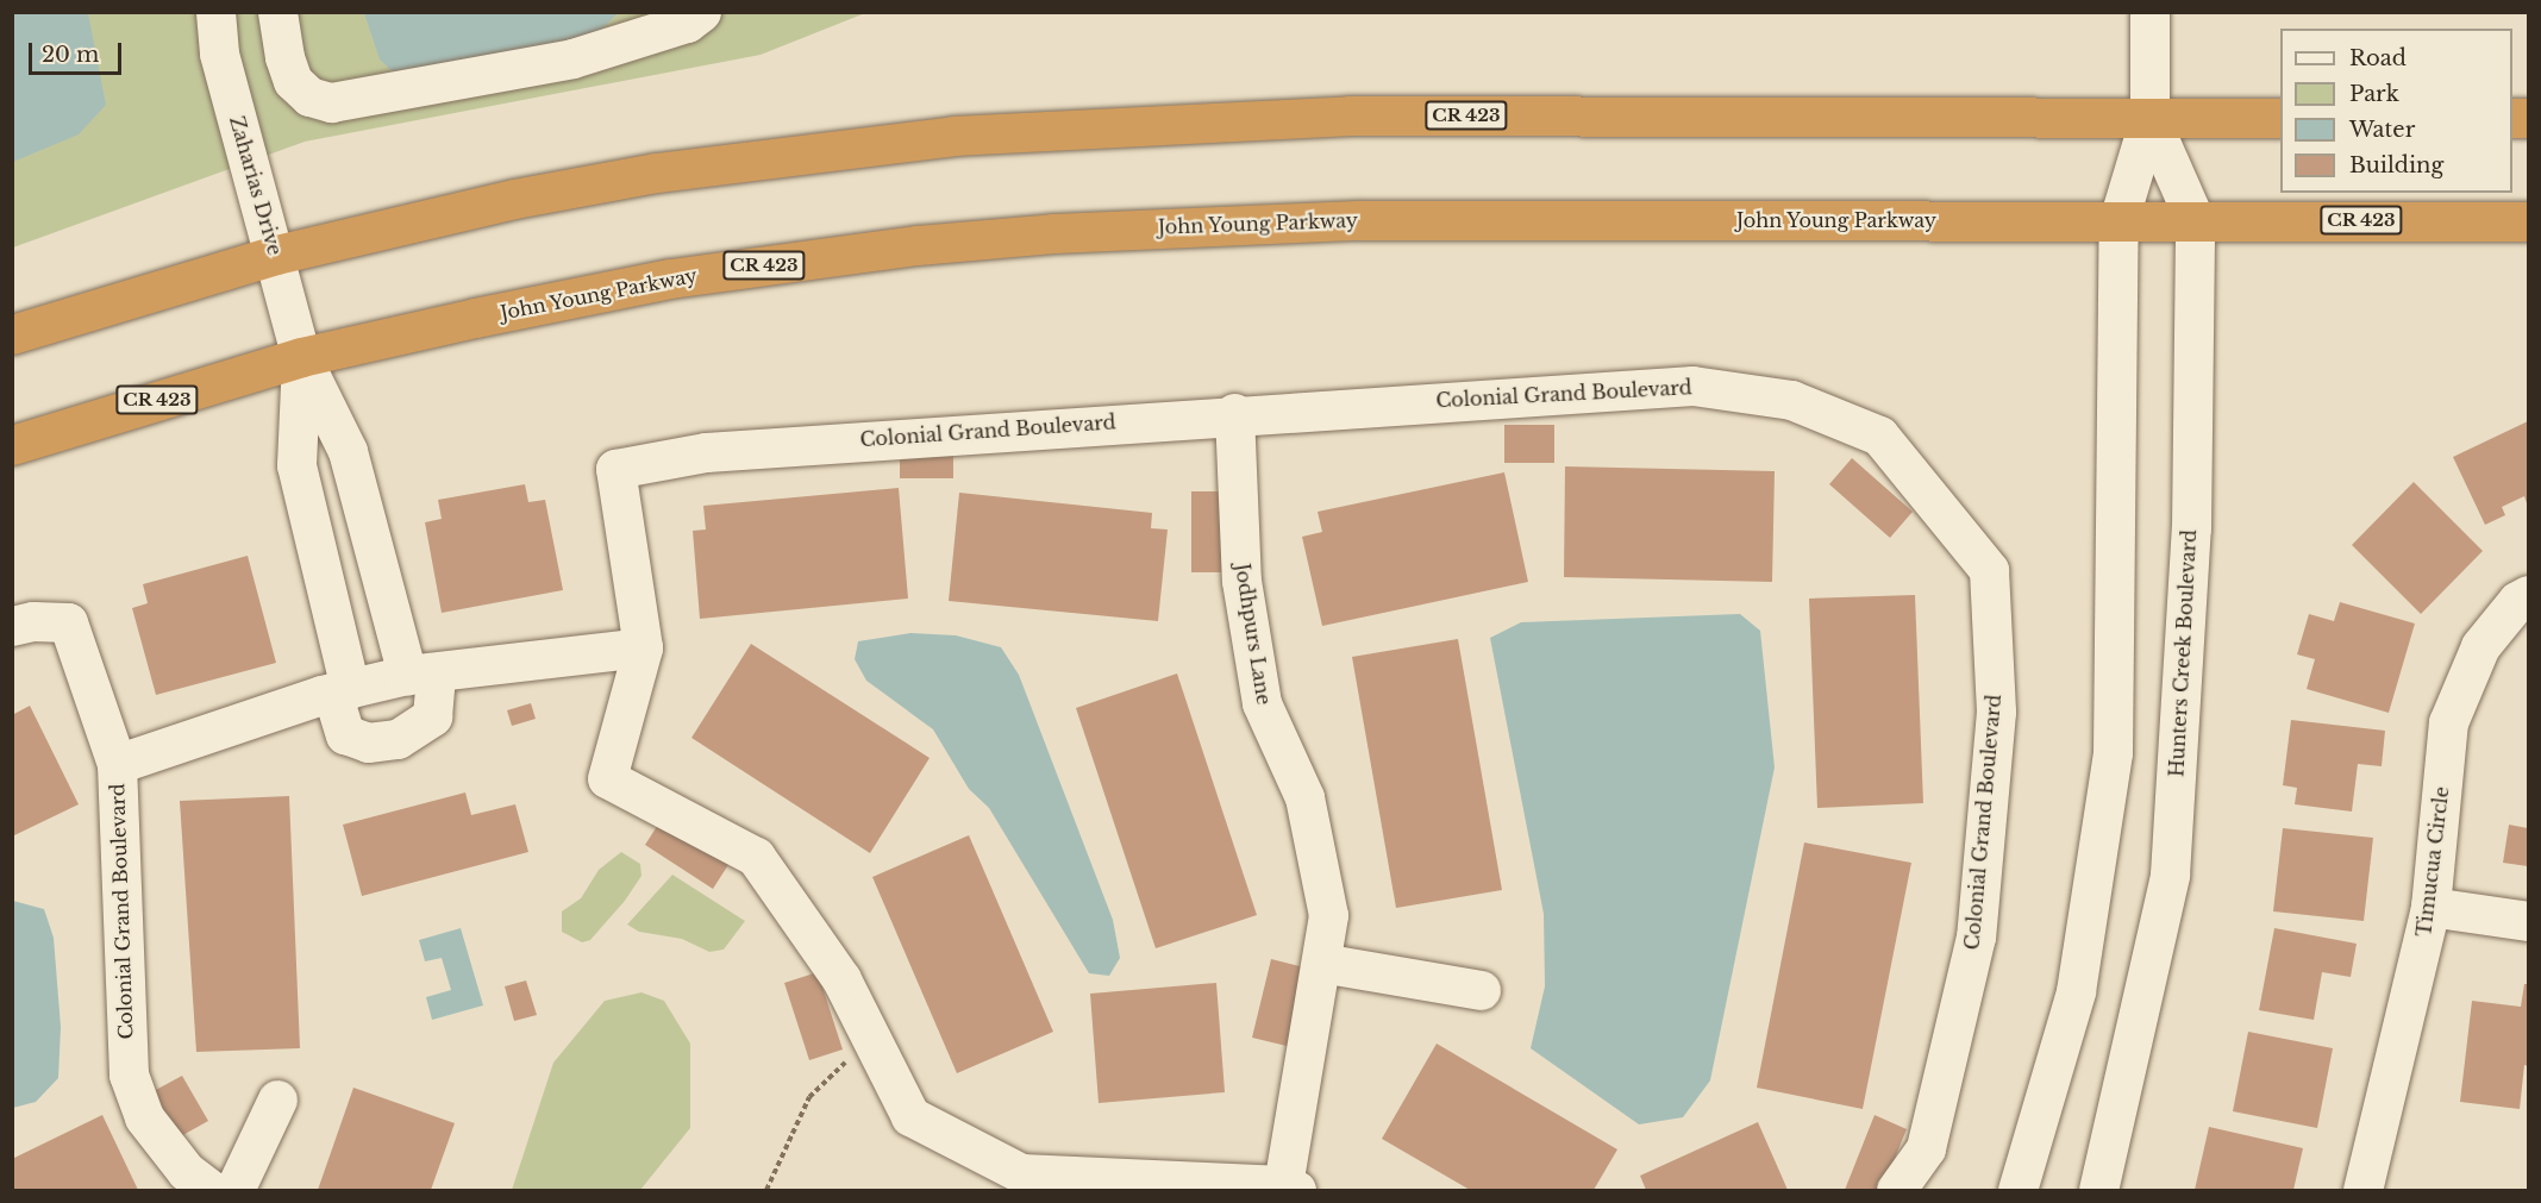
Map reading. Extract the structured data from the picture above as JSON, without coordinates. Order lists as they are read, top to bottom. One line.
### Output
{"streets":{"highway":["CR 423","John Young Parkway"],"street":["Zaharias Drive","Colonial Grand Boulevard","Jodhpurs Lane","Hunters Creek Boulevard","Timucua Circle"]},"crossings":[["CR 423","Zaharias Drive"],["CR 423","Hunters Creek Boulevard"],["Zaharias Drive","John Young Parkway"],["John Young Parkway","Hunters Creek Boulevard"],["Colonial Grand Boulevard","Jodhpurs Lane"]],"legend":["Road","Park","Water","Building"],"scale_bar":"20 m"}
